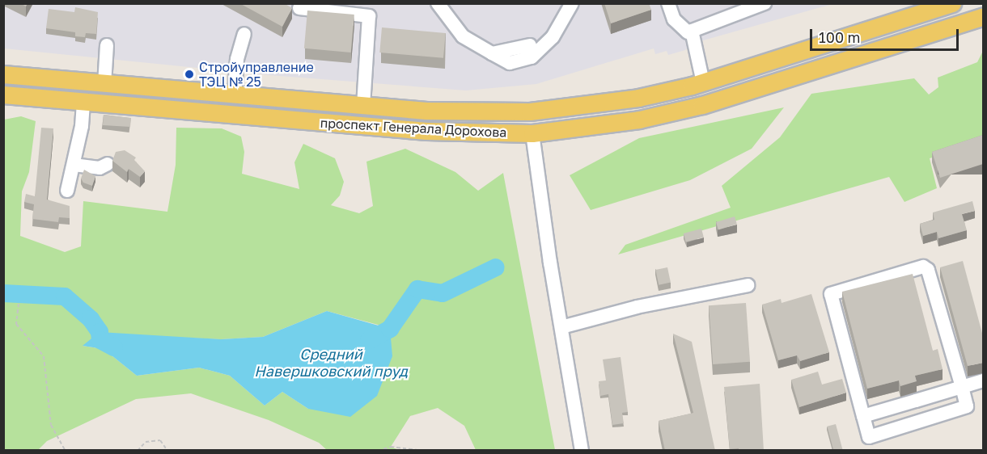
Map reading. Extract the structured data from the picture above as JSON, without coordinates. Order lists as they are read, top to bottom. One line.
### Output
{"streets":{"main road":["проспект Генерала Дорохова"]},"water":["Средний Навершковский пруд"],"places":["Стройуправление ТЭЦ № 25"],"scale_bar":"100 m"}
